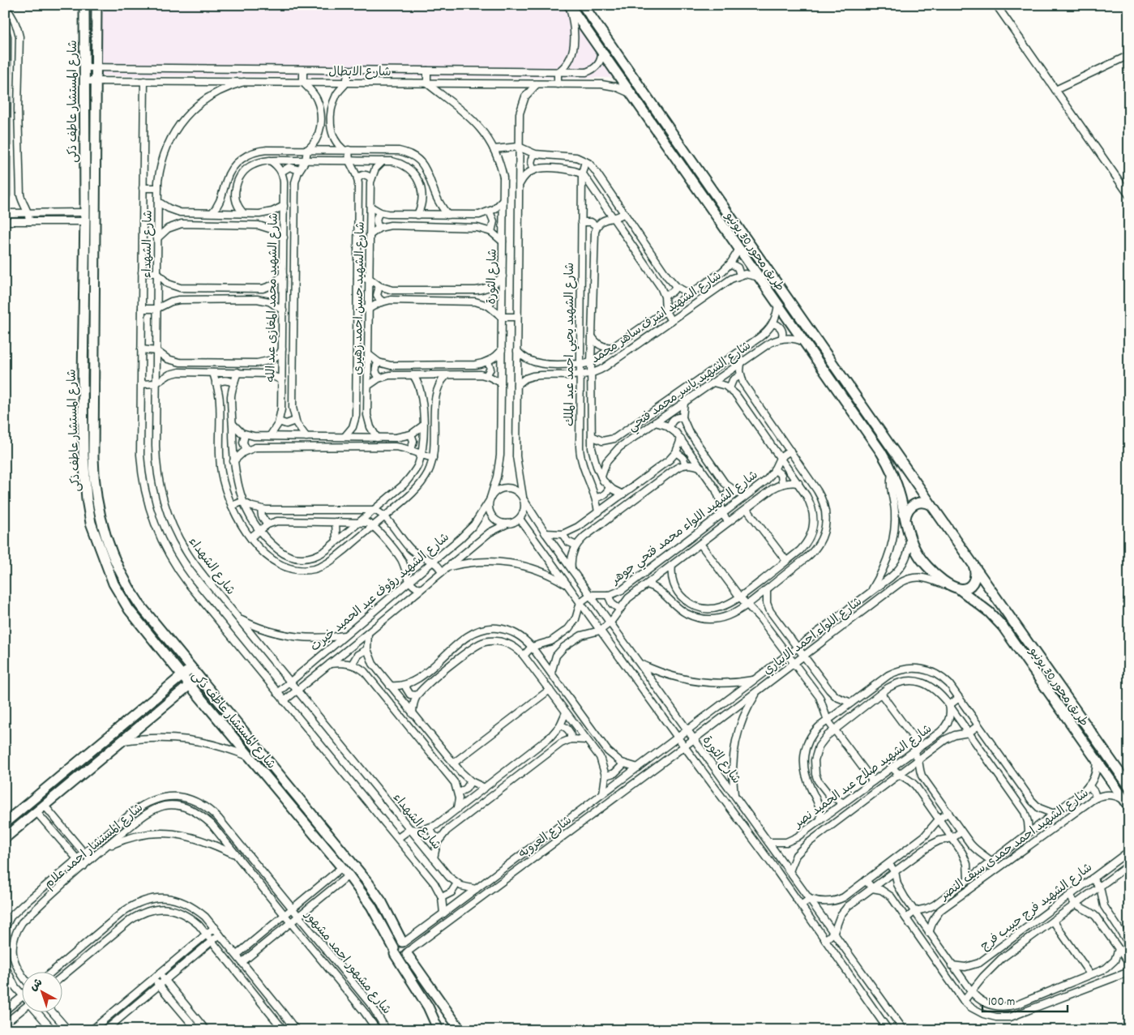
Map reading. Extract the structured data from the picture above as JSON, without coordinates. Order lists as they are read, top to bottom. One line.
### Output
{"streets":{"street":["شارع الابطال","شارع المستشار عاطف ذكى","شارع الشهداء","طريق محور 30 يونيو","شارع الثورة","شارع الشهيد محمد المغازى عبد الله","شارع الشهيد حسن احمد زهيرى","شارع الشهيد اشرف ساهر محمد","شارع الشهيد يحيي احمد عبد الملك","شارع الشهيد ياسر محمد فتحي","شارع الشهيد اللواء محمد فتحي جوهر","شارع الشهيد رؤوف عبد الحميد خيرت","شارع اللواء احمد الابياري","شارع الشهيد صلاح عبد الحميد نصر","شارع العروبه","شارع الشهيد احمد حمدى سيف النصر","شارع المستشار احمد علام","شارع الشهيد فرج حبيب فرج","شارع مشهور احمد مشهور"]},"crossings":[["شارع الابطال","شارع المستشار عاطف ذكى"],["شارع الابطال","شارع الشهداء"],["شارع الابطال","طريق محور 30 يونيو"],["شارع الابطال","شارع الثورة"],["شارع المستشار عاطف ذكى","شارع العروبه"],["شارع الشهداء","شارع الشهيد رؤوف عبد الحميد خيرت"],["شارع الشهداء","شارع العروبه"],["طريق محور 30 يونيو","شارع الشهيد اشرف ساهر محمد"],["طريق محور 30 يونيو","شارع الشهيد ياسر محمد فتحي"],["طريق محور 30 يونيو","شارع اللواء احمد الابياري"],["طريق محور 30 يونيو","شارع الشهيد احمد حمدى سيف النصر"],["شارع الثورة","شارع الشهيد اشرف ساهر محمد"],["شارع الثورة","شارع الشهيد اللواء محمد فتحي جوهر"],["شارع الثورة","شارع الشهيد رؤوف عبد الحميد خيرت"],["شارع الثورة","شارع اللواء احمد الابياري"],["شارع الثورة","شارع الشهيد صلاح عبد الحميد نصر"],["شارع الثورة","شارع العروبه"],["شارع الشهيد اشرف ساهر محمد","شارع الشهيد يحيي احمد عبد الملك"],["شارع الشهيد يحيي احمد عبد الملك","شارع الشهيد ياسر محمد فتحي"],["شارع اللواء احمد الابياري","شارع العروبه"],["شارع المستشار احمد علام","شارع مشهور احمد مشهور"]],"scale_bar":"100 m","north":"top left"}
